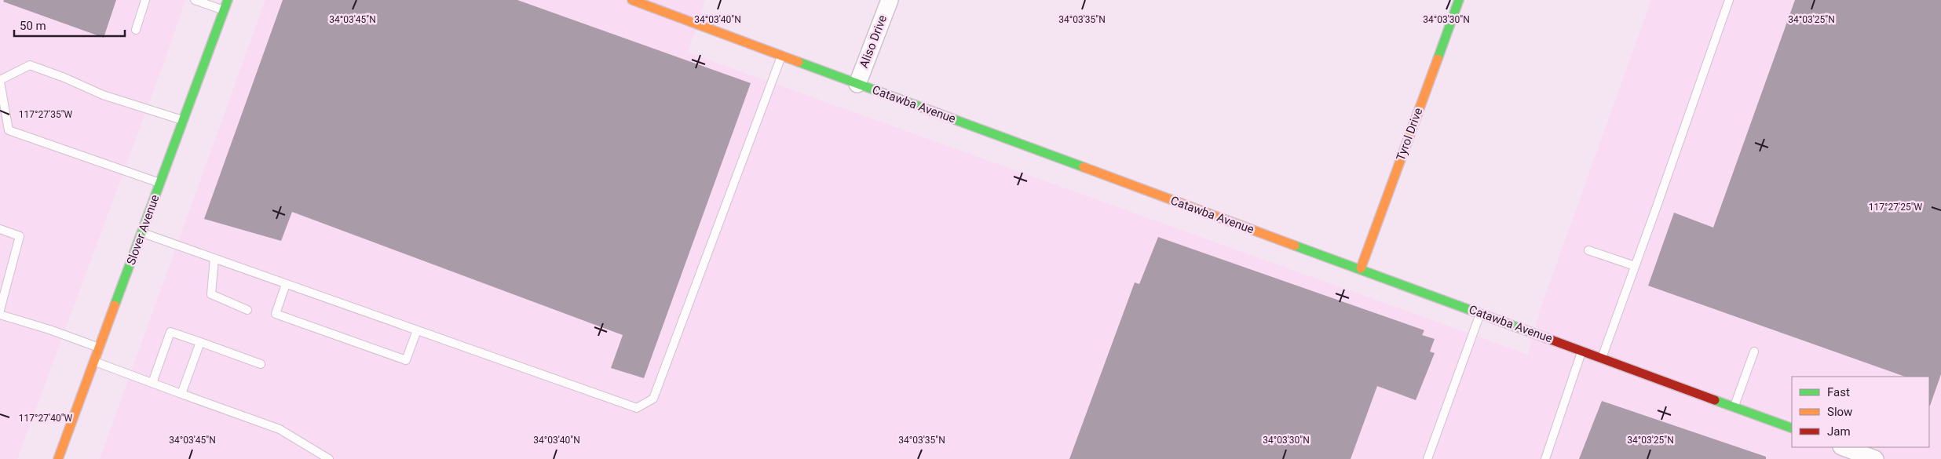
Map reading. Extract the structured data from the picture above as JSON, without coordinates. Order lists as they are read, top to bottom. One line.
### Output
{"streets":{"street":["Aliso Drive","Catawba Avenue","Tyrol Drive","Slover Avenue"]},"crossings":[["Aliso Drive","Catawba Avenue"],["Catawba Avenue","Tyrol Drive"]],"legend":["Fast","Slow","Jam"],"scale_bar":"50 m","coordinates":["34°03'45\"N","34°03'40\"N","34°03'35\"N","34°03'30\"N","34°03'25\"N","117°27'35\"W","117°27'25\"W","117°27'40\"W"]}
